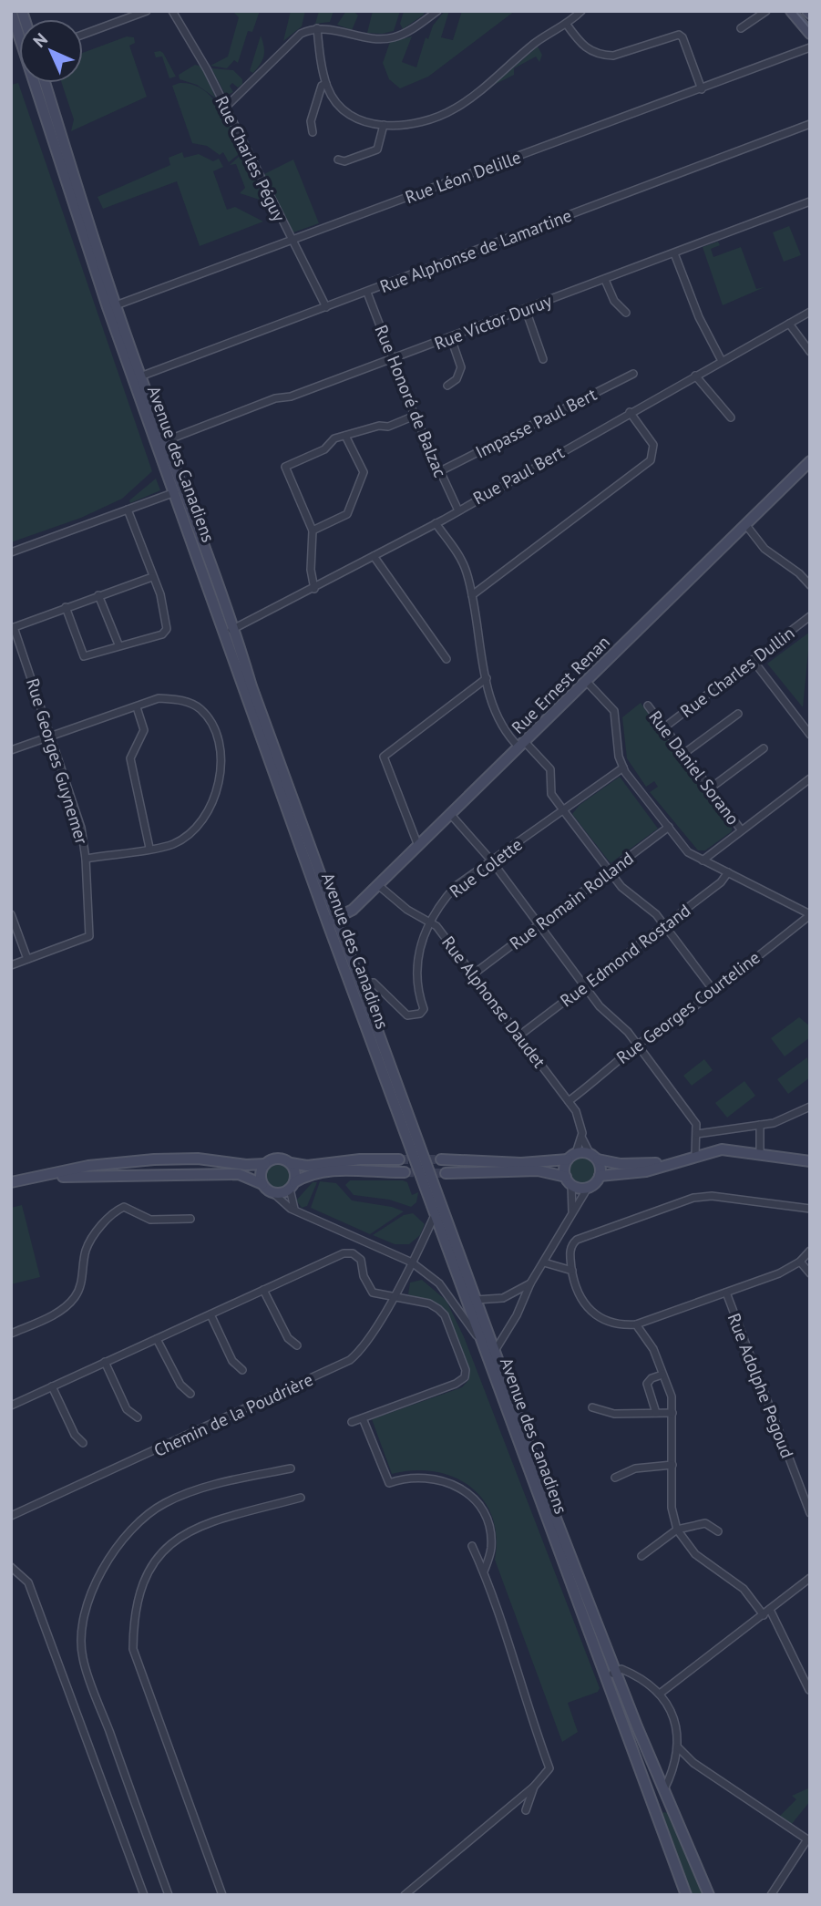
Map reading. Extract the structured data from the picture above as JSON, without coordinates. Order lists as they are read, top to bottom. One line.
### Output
{"streets":{"main road":["Avenue des Canadiens","Rue Ernest Renan"],"street":["Rue Charles Péguy","Rue Léon Delille","Rue Alphonse de Lamartine","Rue Victor Duruy","Rue Honoré de Balzac","Impasse Paul Bert","Rue Paul Bert","Rue Charles Dullin","Rue Georges Guynemer","Rue Daniel Sorano","Rue Colette","Rue Romain Rolland","Rue Edmond Rostand","Rue Alphonse Daudet","Rue Georges Courteline","Rue Adolphe Pegoud","Chemin de la Poudrière"]},"crossings":[["Rue Charles Péguy","Rue Léon Delille"],["Rue Charles Péguy","Rue Alphonse de Lamartine"],["Rue Léon Delille","Avenue des Canadiens"],["Rue Alphonse de Lamartine","Rue Honoré de Balzac"],["Rue Alphonse de Lamartine","Avenue des Canadiens"],["Rue Victor Duruy","Rue Honoré de Balzac"],["Rue Honoré de Balzac","Impasse Paul Bert"],["Rue Honoré de Balzac","Rue Paul Bert"],["Avenue des Canadiens","Rue Paul Bert"],["Avenue des Canadiens","Rue Ernest Renan"],["Avenue des Canadiens","Rue Colette"],["Avenue des Canadiens","Chemin de la Poudrière"],["Rue Charles Dullin","Rue Daniel Sorano"],["Rue Ernest Renan","Rue Alphonse Daudet"],["Rue Colette","Rue Alphonse Daudet"],["Rue Romain Rolland","Rue Alphonse Daudet"],["Rue Edmond Rostand","Rue Alphonse Daudet"],["Rue Alphonse Daudet","Rue Georges Courteline"]],"north":"top left"}
